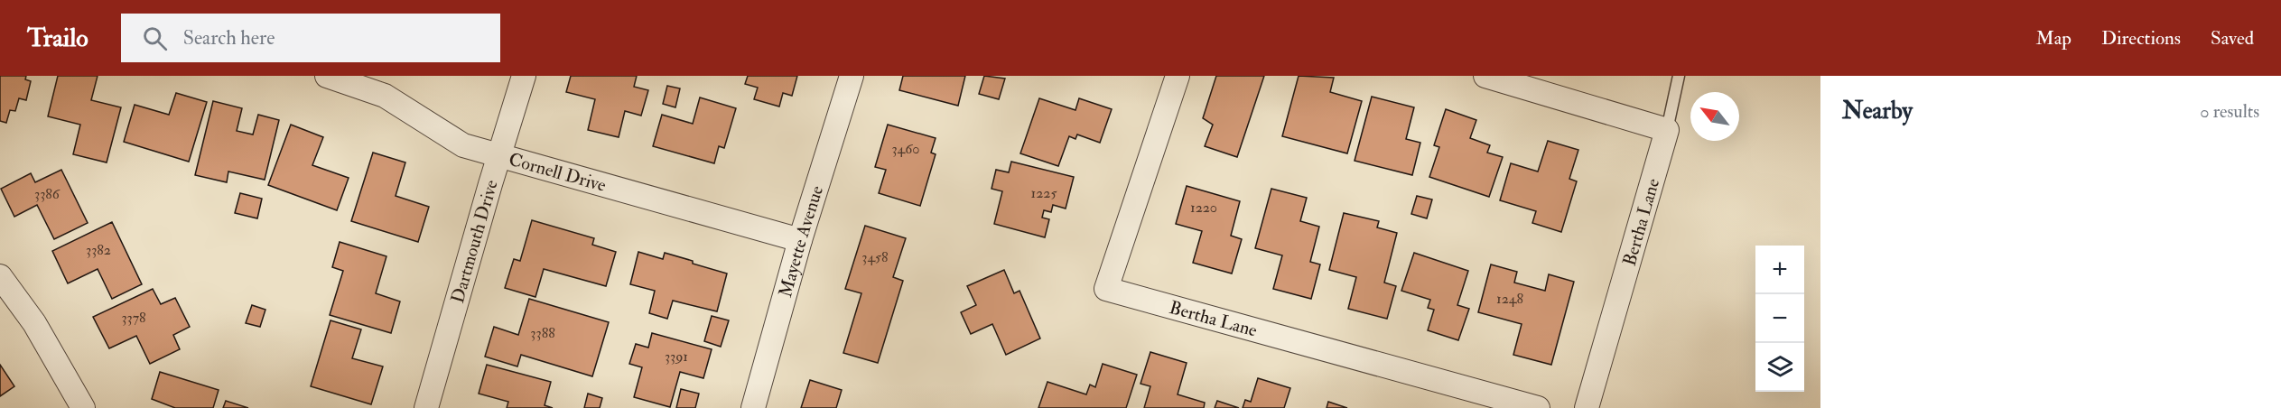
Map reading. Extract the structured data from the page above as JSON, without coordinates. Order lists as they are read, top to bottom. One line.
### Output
{"streets":{"street":["Cornell Drive","Bertha Lane","Dartmouth Drive","Mayette Avenue"]},"crossings":[["Cornell Drive","Dartmouth Drive"],["Cornell Drive","Mayette Avenue"]],"house_numbers":["3460","1225","3386","1220","3382","3458","1248","3378","3388","3391"],"north":"top left","page":{"header":"Trailo","search":"Search here","nav":["Map","Directions","Saved"],"heading":["Nearby","0 results"],"map_buttons":["+","−"]}}
